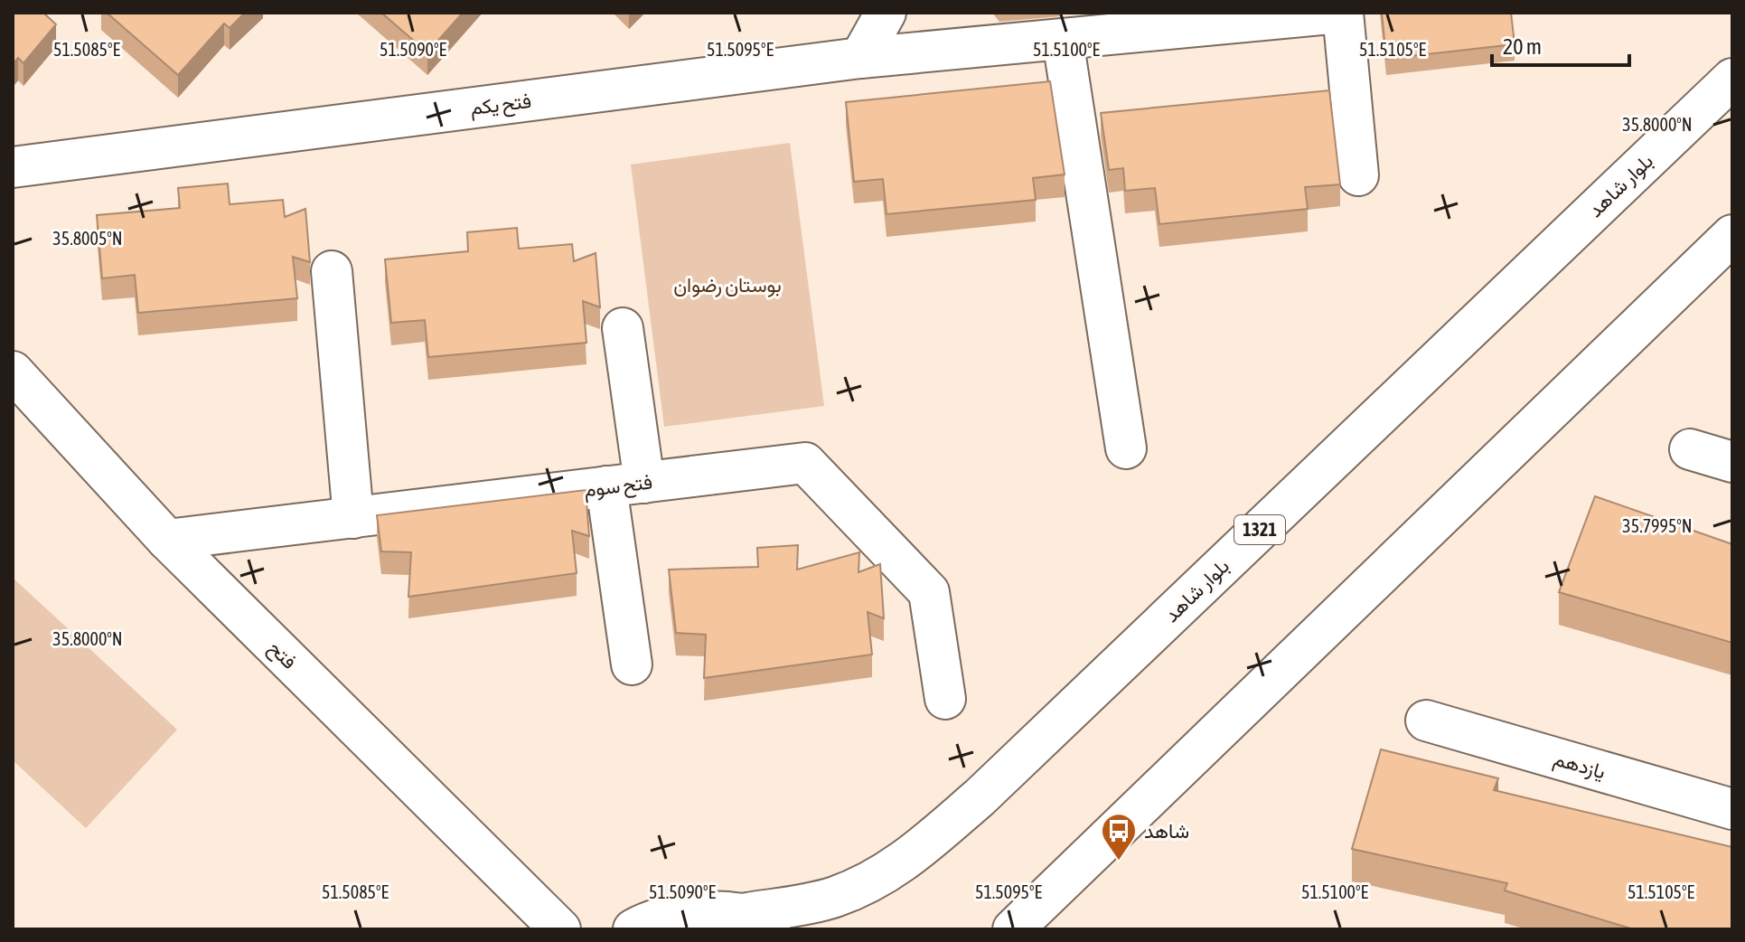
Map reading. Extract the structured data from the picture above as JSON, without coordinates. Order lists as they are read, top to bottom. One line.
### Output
{"streets":{"street":["فتح یکم","بلوار شاهد","فتح سوم","1321","فتح","یازدهم"]},"crossings":[["فتح سوم","فتح"]],"parks":["بوستان رضوان"],"places":{"bus stop":["شاهد"]},"scale_bar":"20 m","coordinates":["51.5085°E","51.5090°E","51.5095°E","51.5100°E","51.5105°E","35.8000°N","35.8005°N","35.7995°N"]}
